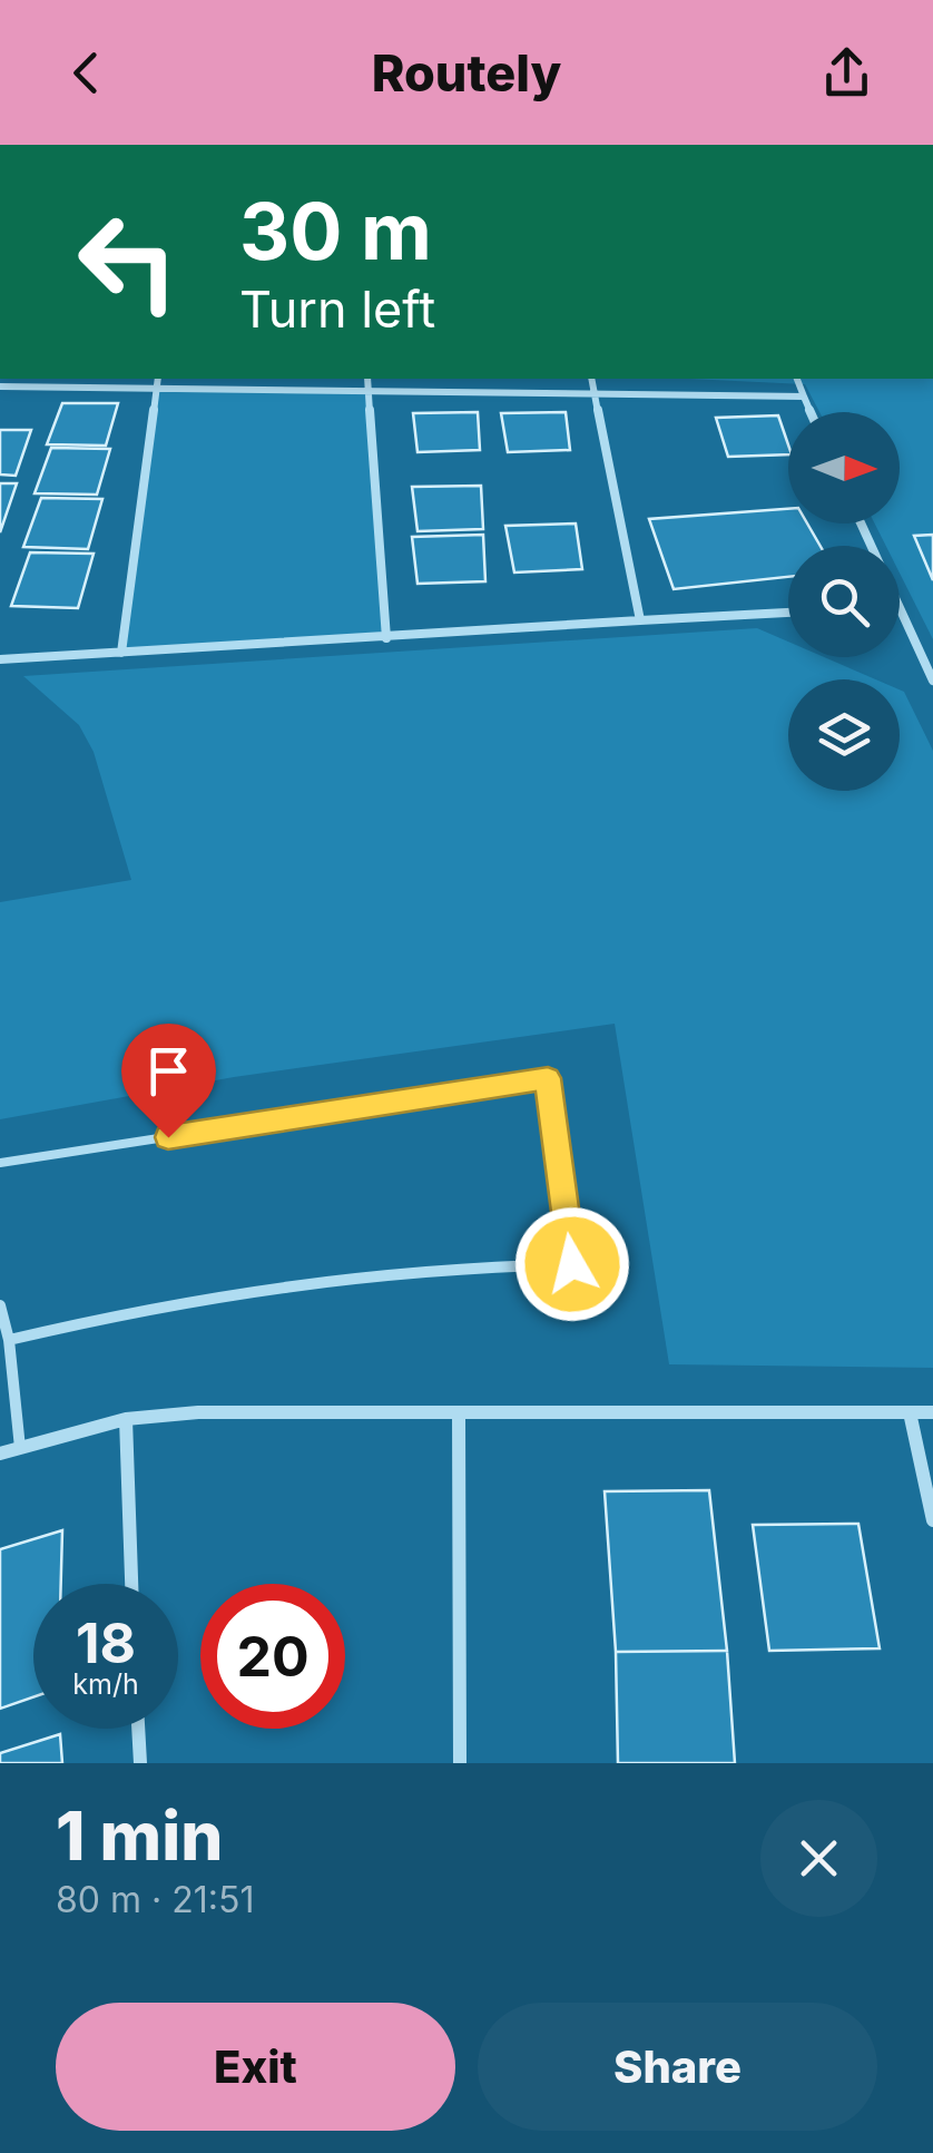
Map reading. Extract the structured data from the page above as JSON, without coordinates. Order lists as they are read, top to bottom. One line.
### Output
{"north":"right","page":{"header":"Routely","turn":["30 m","Turn left"],"speed":"18 km/h","limit":"20","heading":["1 min","80 m · 21:51"],"buttons":["Exit","Share"]}}
